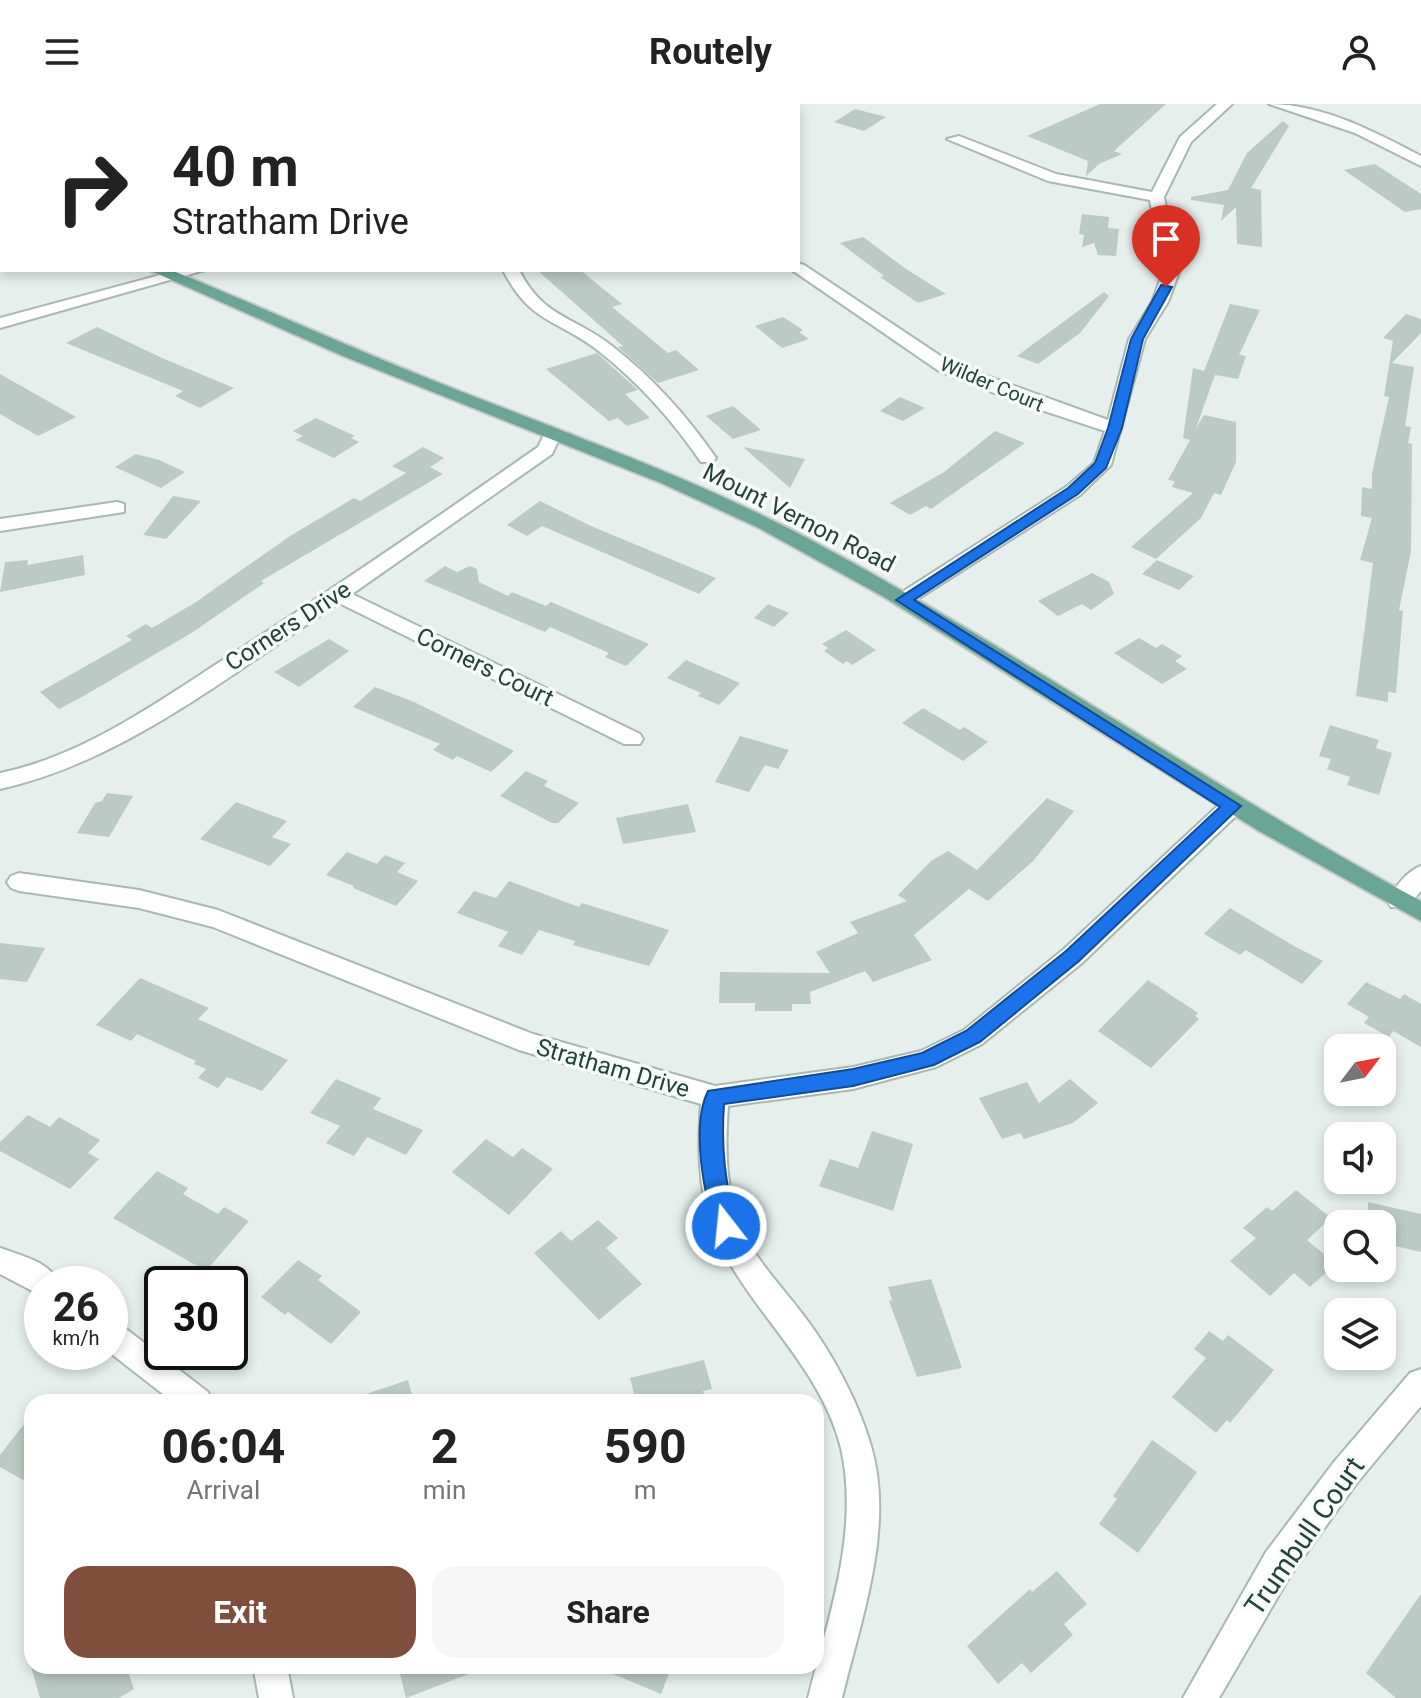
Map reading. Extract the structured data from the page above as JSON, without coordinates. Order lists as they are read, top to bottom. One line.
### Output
{"streets":{"main road":["Mount Vernon Road"],"street":["Wilder Court","Corners Drive","Corners Court","Stratham Drive","Trumbull Court"]},"crossings":[["Mount Vernon Road","Corners Drive"],["Mount Vernon Road","Stratham Drive"],["Corners Drive","Corners Court"]],"north":"top right","page":{"header":"Routely","turn":["40 m","Stratham Drive"],"speed":"26 km/h","limit":"30","eta":["06:04","Arrival","2","min","590","m"],"buttons":["Exit","Share"]}}
